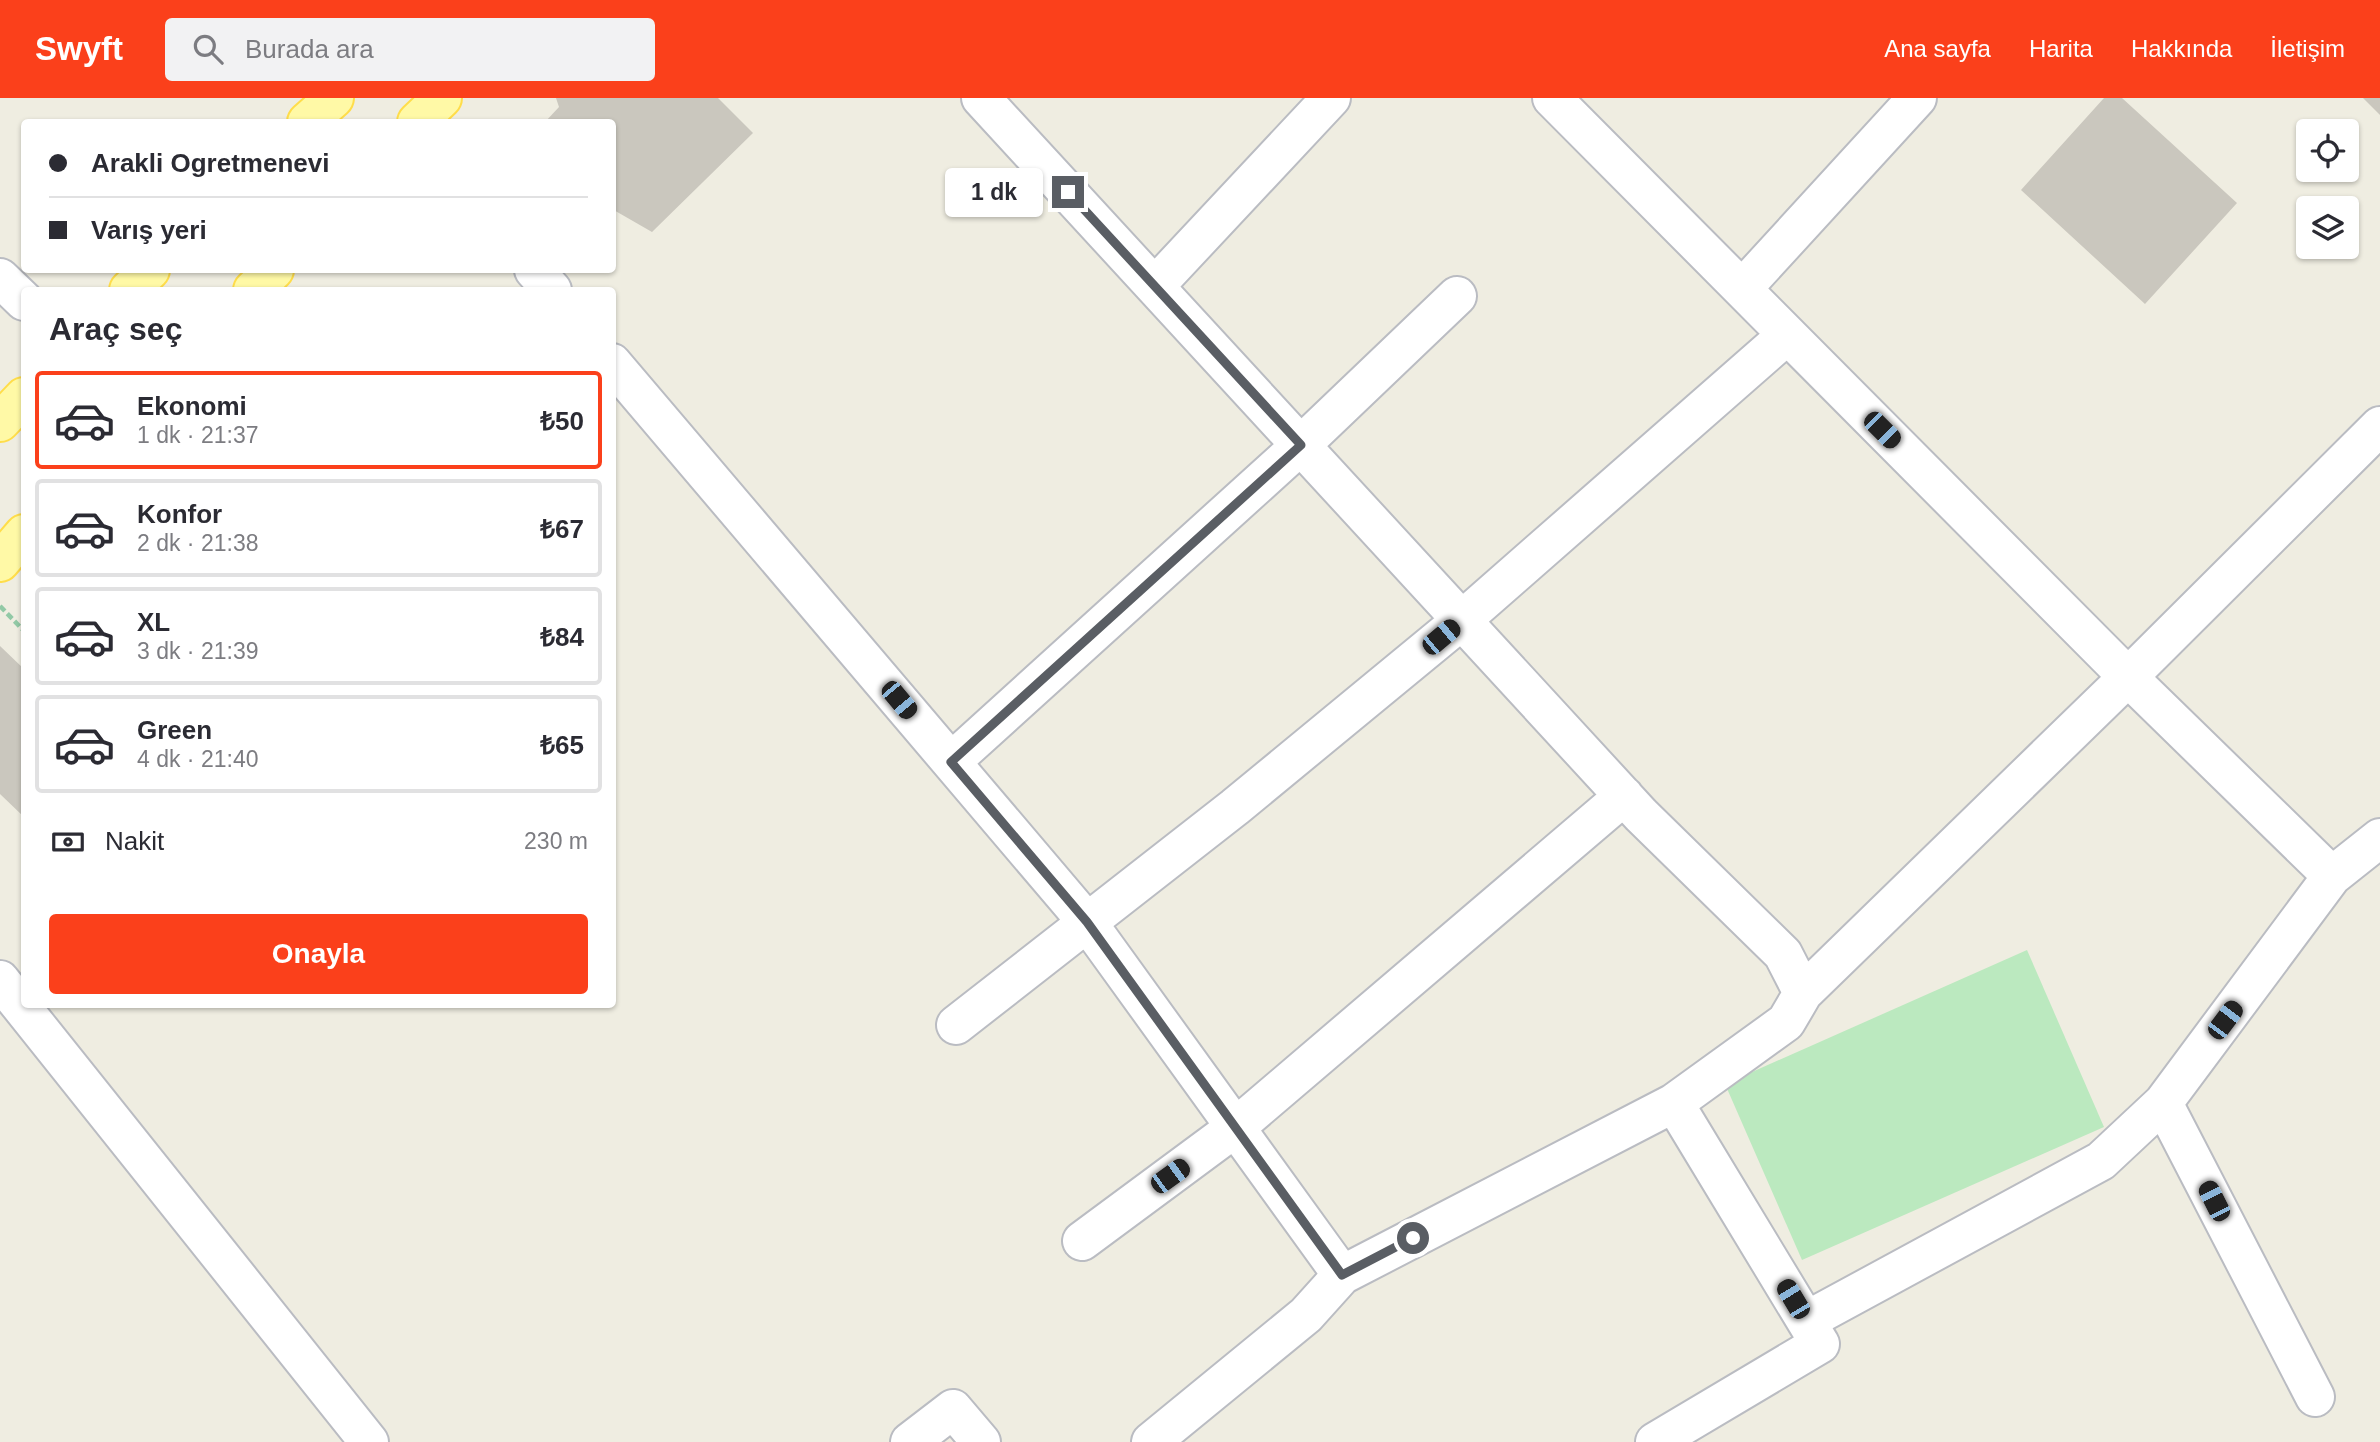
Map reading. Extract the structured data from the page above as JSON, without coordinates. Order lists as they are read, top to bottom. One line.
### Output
{"page":{"header":"Swyft","search":"Burada ara","nav":["Ana sayfa","Harita","Hakkında","İletişim"],"banner":["Arakli Ogretmenevi","Varış yeri"],"bubble":"1 dk","heading":"Araç seç","list":[{"name":"Ekonomi","note":"1 dk · 21:37","value":"₺50"},{"name":"Konfor","note":"2 dk · 21:38","value":"₺67"},{"name":"XL","note":"3 dk · 21:39","value":"₺84"},{"name":"Green","note":"4 dk · 21:40","value":"₺65"}],"pay":["Nakit","230 m"],"buttons":"Onayla"}}
